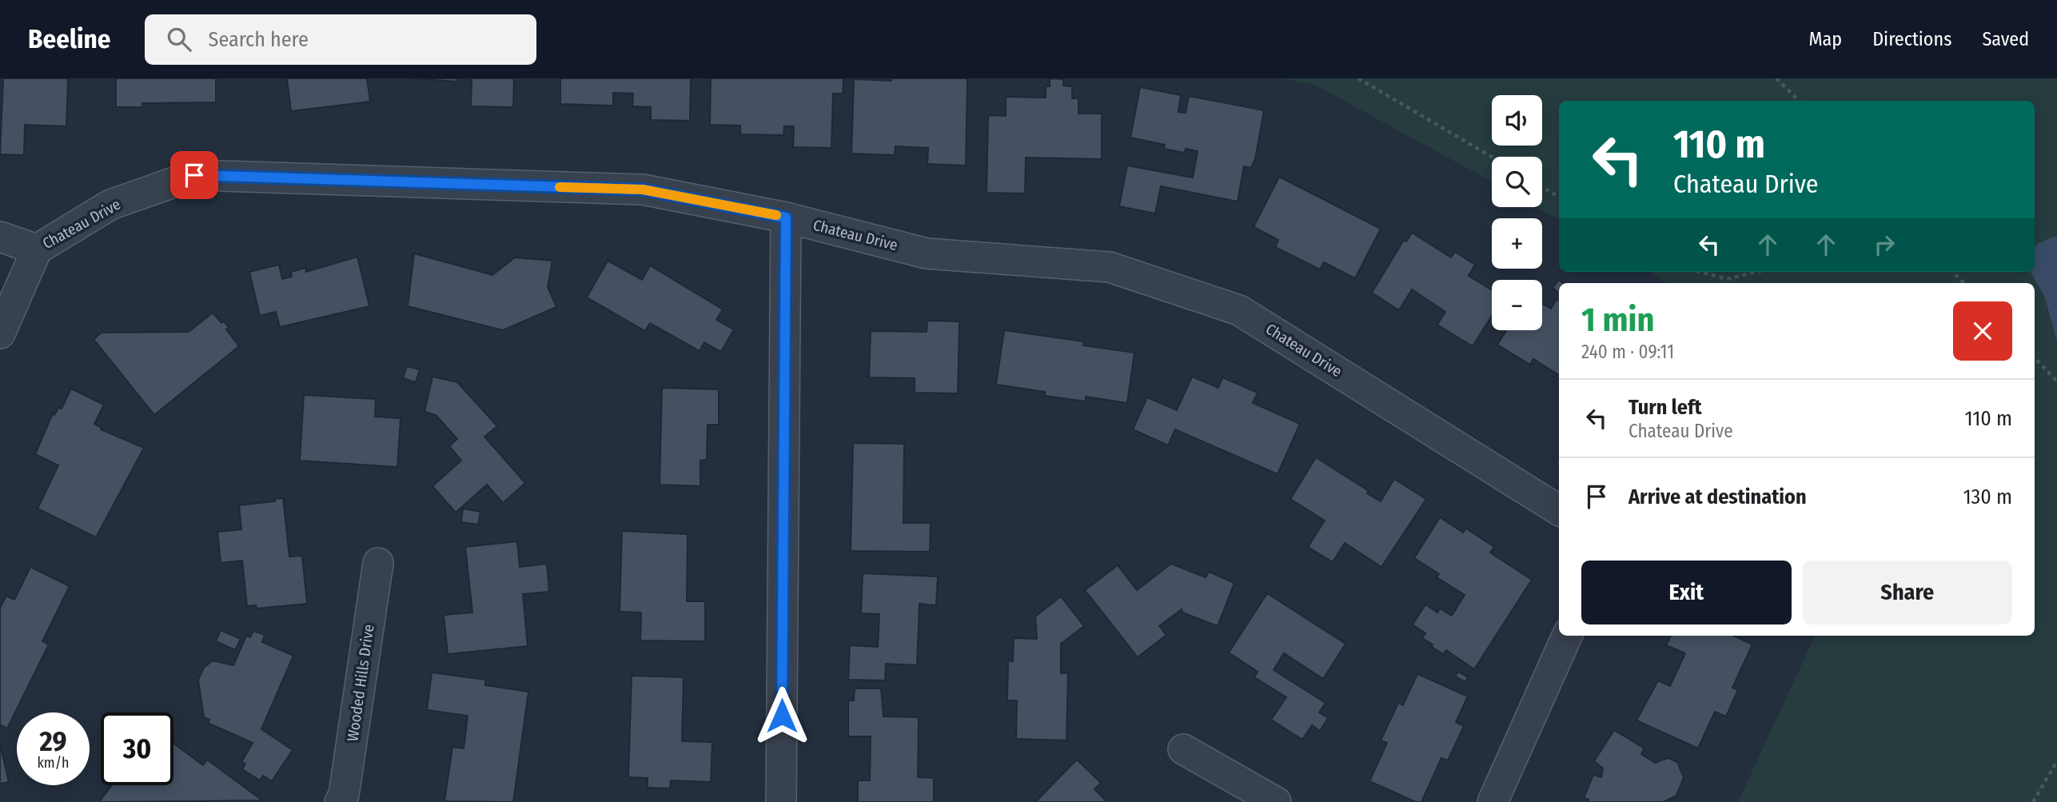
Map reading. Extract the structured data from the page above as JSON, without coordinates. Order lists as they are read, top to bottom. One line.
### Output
{"streets":{"street":["Chateau Drive","Wooded Hills Drive"]},"page":{"header":"Beeline","search":"Search here","nav":["Map","Directions","Saved"],"map_buttons":["+","−"],"turn":["110 m","Chateau Drive"],"heading":["1 min","240 m · 09:11"],"list":[{"name":"Turn left","note":"Chateau Drive","value":"110 m"},{"name":"Arrive at destination","value":"130 m"}],"buttons":["Exit","Share"],"speed":"29 km/h","limit":"30"}}
